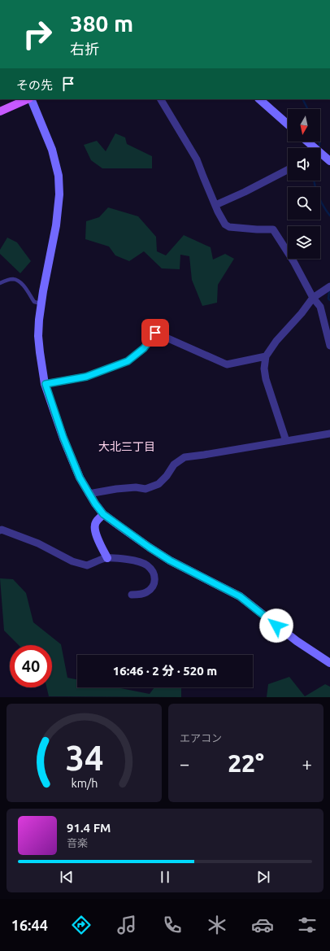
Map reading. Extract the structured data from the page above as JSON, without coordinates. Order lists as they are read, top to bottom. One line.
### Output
{"districts":["大北三丁目"],"north":"bottom","page":{"turn":["380 m","右折"],"then":"その先","limit":"40","trip":"16:46 · 2 分 · 520 m","tile":"エアコン","heat":["−","22°","+"],"song":["91.4 FM","音楽"],"tabs":"16:44","gauge":["34","km/h"]}}
